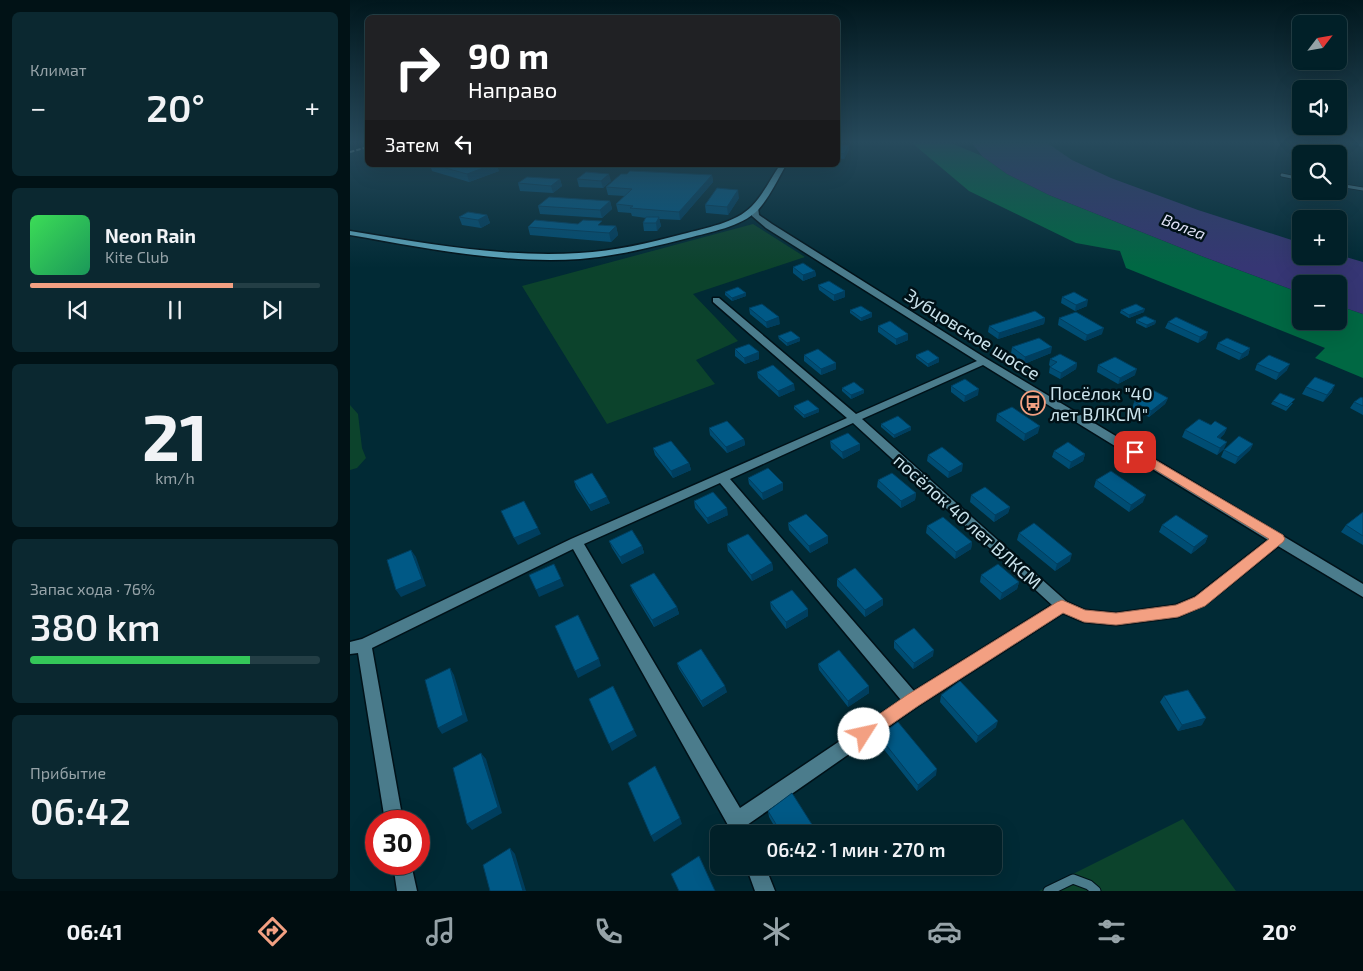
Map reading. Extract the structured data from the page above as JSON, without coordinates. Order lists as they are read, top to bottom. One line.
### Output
{"streets":{"street":["Зубцовское шоссе","посёлок 40 лет ВЛКСМ"]},"crossings":[["Зубцовское шоссе","посёлок 40 лет ВЛКСМ"]],"water":["Волга"],"places":{"bus stop":["Посёлок \"40 лет ВЛКСМ\""]},"north":"top right","page":{"tile":["Климат",["21","km/h"],["Запас хода · 76%","380 km"],["Прибытие","06:42"]],"map_buttons":["+","−"],"turn":["90 m","Направо"],"heat":["−","20°","+"],"then":"Затем","song":["Neon Rain","Kite Club"],"limit":"30","trip":"06:42 · 1 мин · 270 m","tabs":["06:41","20°"]}}
